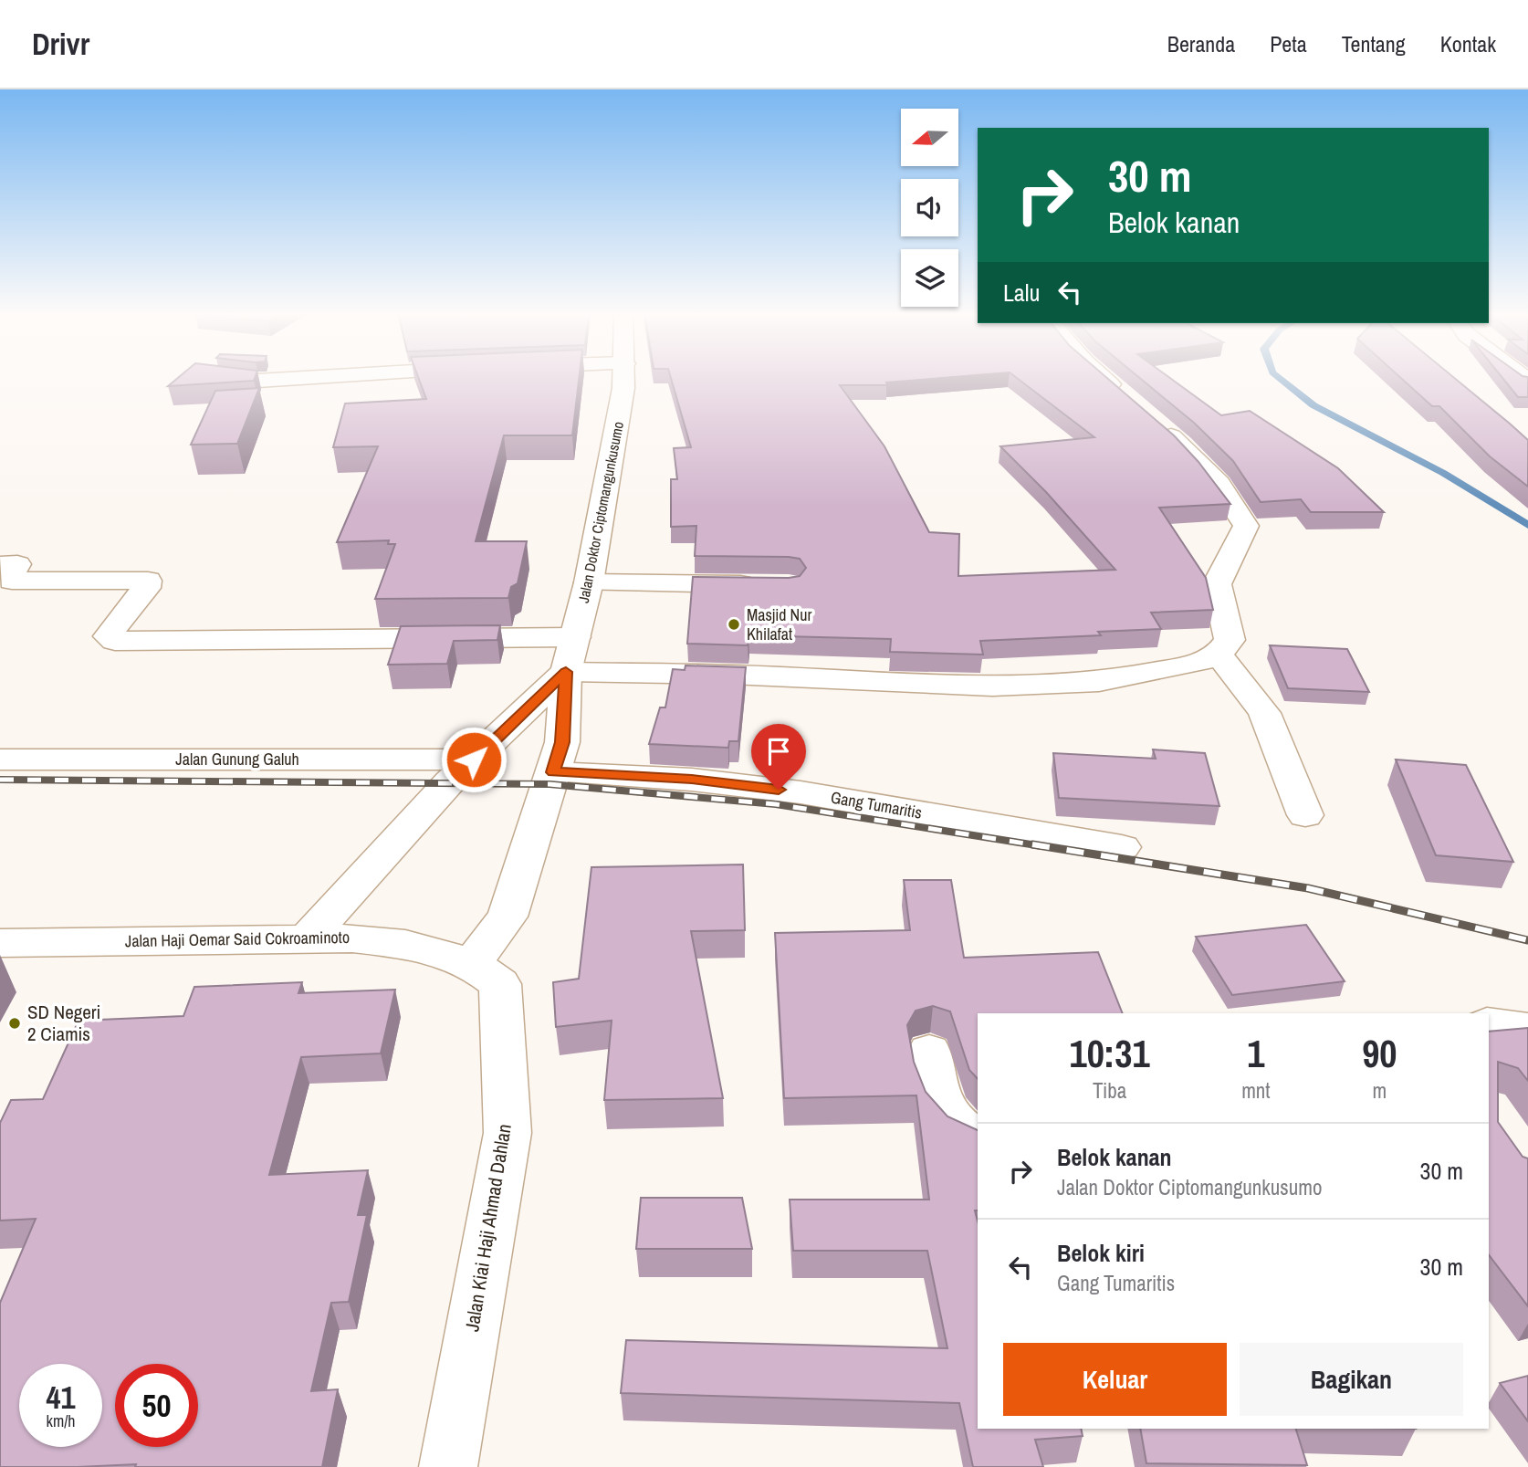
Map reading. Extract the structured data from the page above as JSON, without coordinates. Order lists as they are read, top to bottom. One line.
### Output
{"streets":{"street":["Jalan Doktor Ciptomangunkusumo","Jalan Gunung Galuh","Gang Tumaritis","Jalan Haji Oemar Said Cokroaminoto","Jalan Kiai Haji Ahmad Dahlan"]},"crossings":[["Jalan Doktor Ciptomangunkusumo","Gang Tumaritis"],["Jalan Doktor Ciptomangunkusumo","Jalan Haji Oemar Said Cokroaminoto"],["Jalan Doktor Ciptomangunkusumo","Jalan Kiai Haji Ahmad Dahlan"],["Jalan Haji Oemar Said Cokroaminoto","Jalan Kiai Haji Ahmad Dahlan"]],"places":["Masjid Nur Khilafat","SD Negeri 2 Ciamis"],"north":"left","page":{"header":"Drivr","nav":["Beranda","Peta","Tentang","Kontak"],"turn":["30 m","Belok kanan"],"then":"Lalu","eta":["10:31","Tiba","1","mnt","90","m"],"list":[{"name":"Belok kanan","note":"Jalan Doktor Ciptomangunkusumo","value":"30 m"},{"name":"Belok kiri","note":"Gang Tumaritis","value":"30 m"}],"buttons":["Keluar","Bagikan"],"speed":"41 km/h","limit":"50"}}
